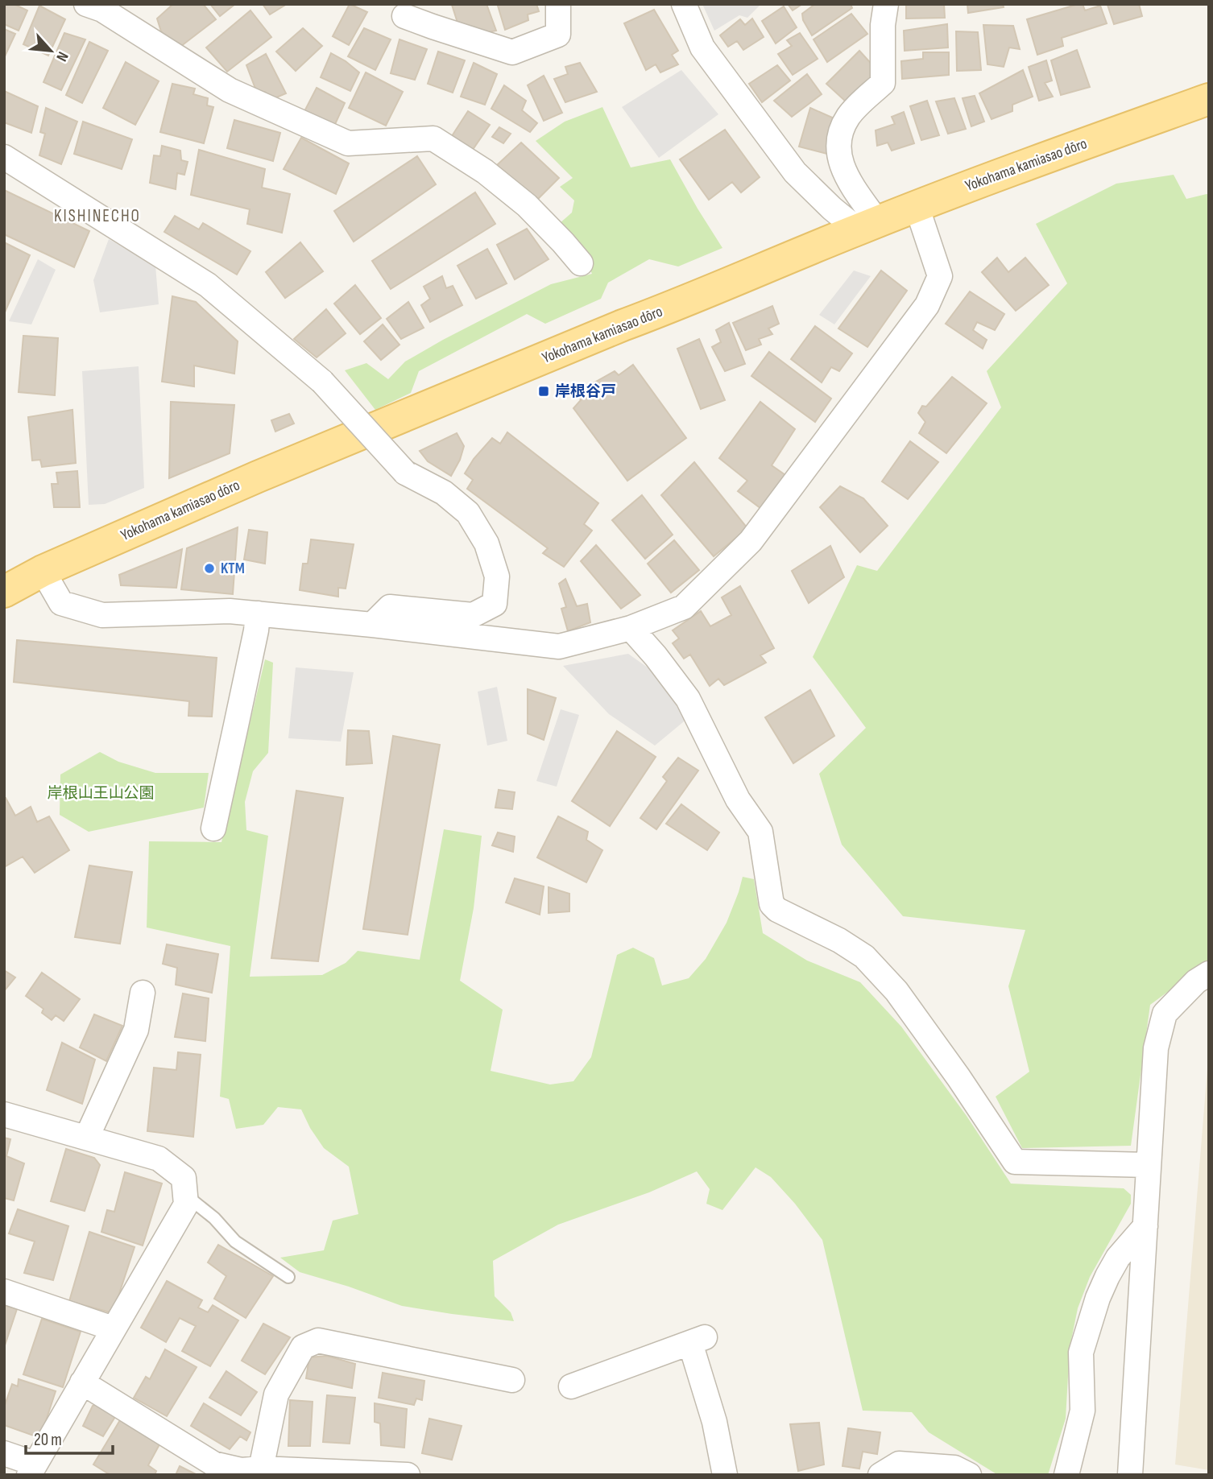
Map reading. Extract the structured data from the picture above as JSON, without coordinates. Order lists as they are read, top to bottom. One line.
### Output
{"streets":{"main road":["Yokohama kamiasao dōro"]},"districts":["KISHINECHO"],"parks":["岸根山王山公園"],"places":{"transit":["岸根谷戸"],"other":["KTM"]},"scale_bar":"20 m","north":"bottom right"}
